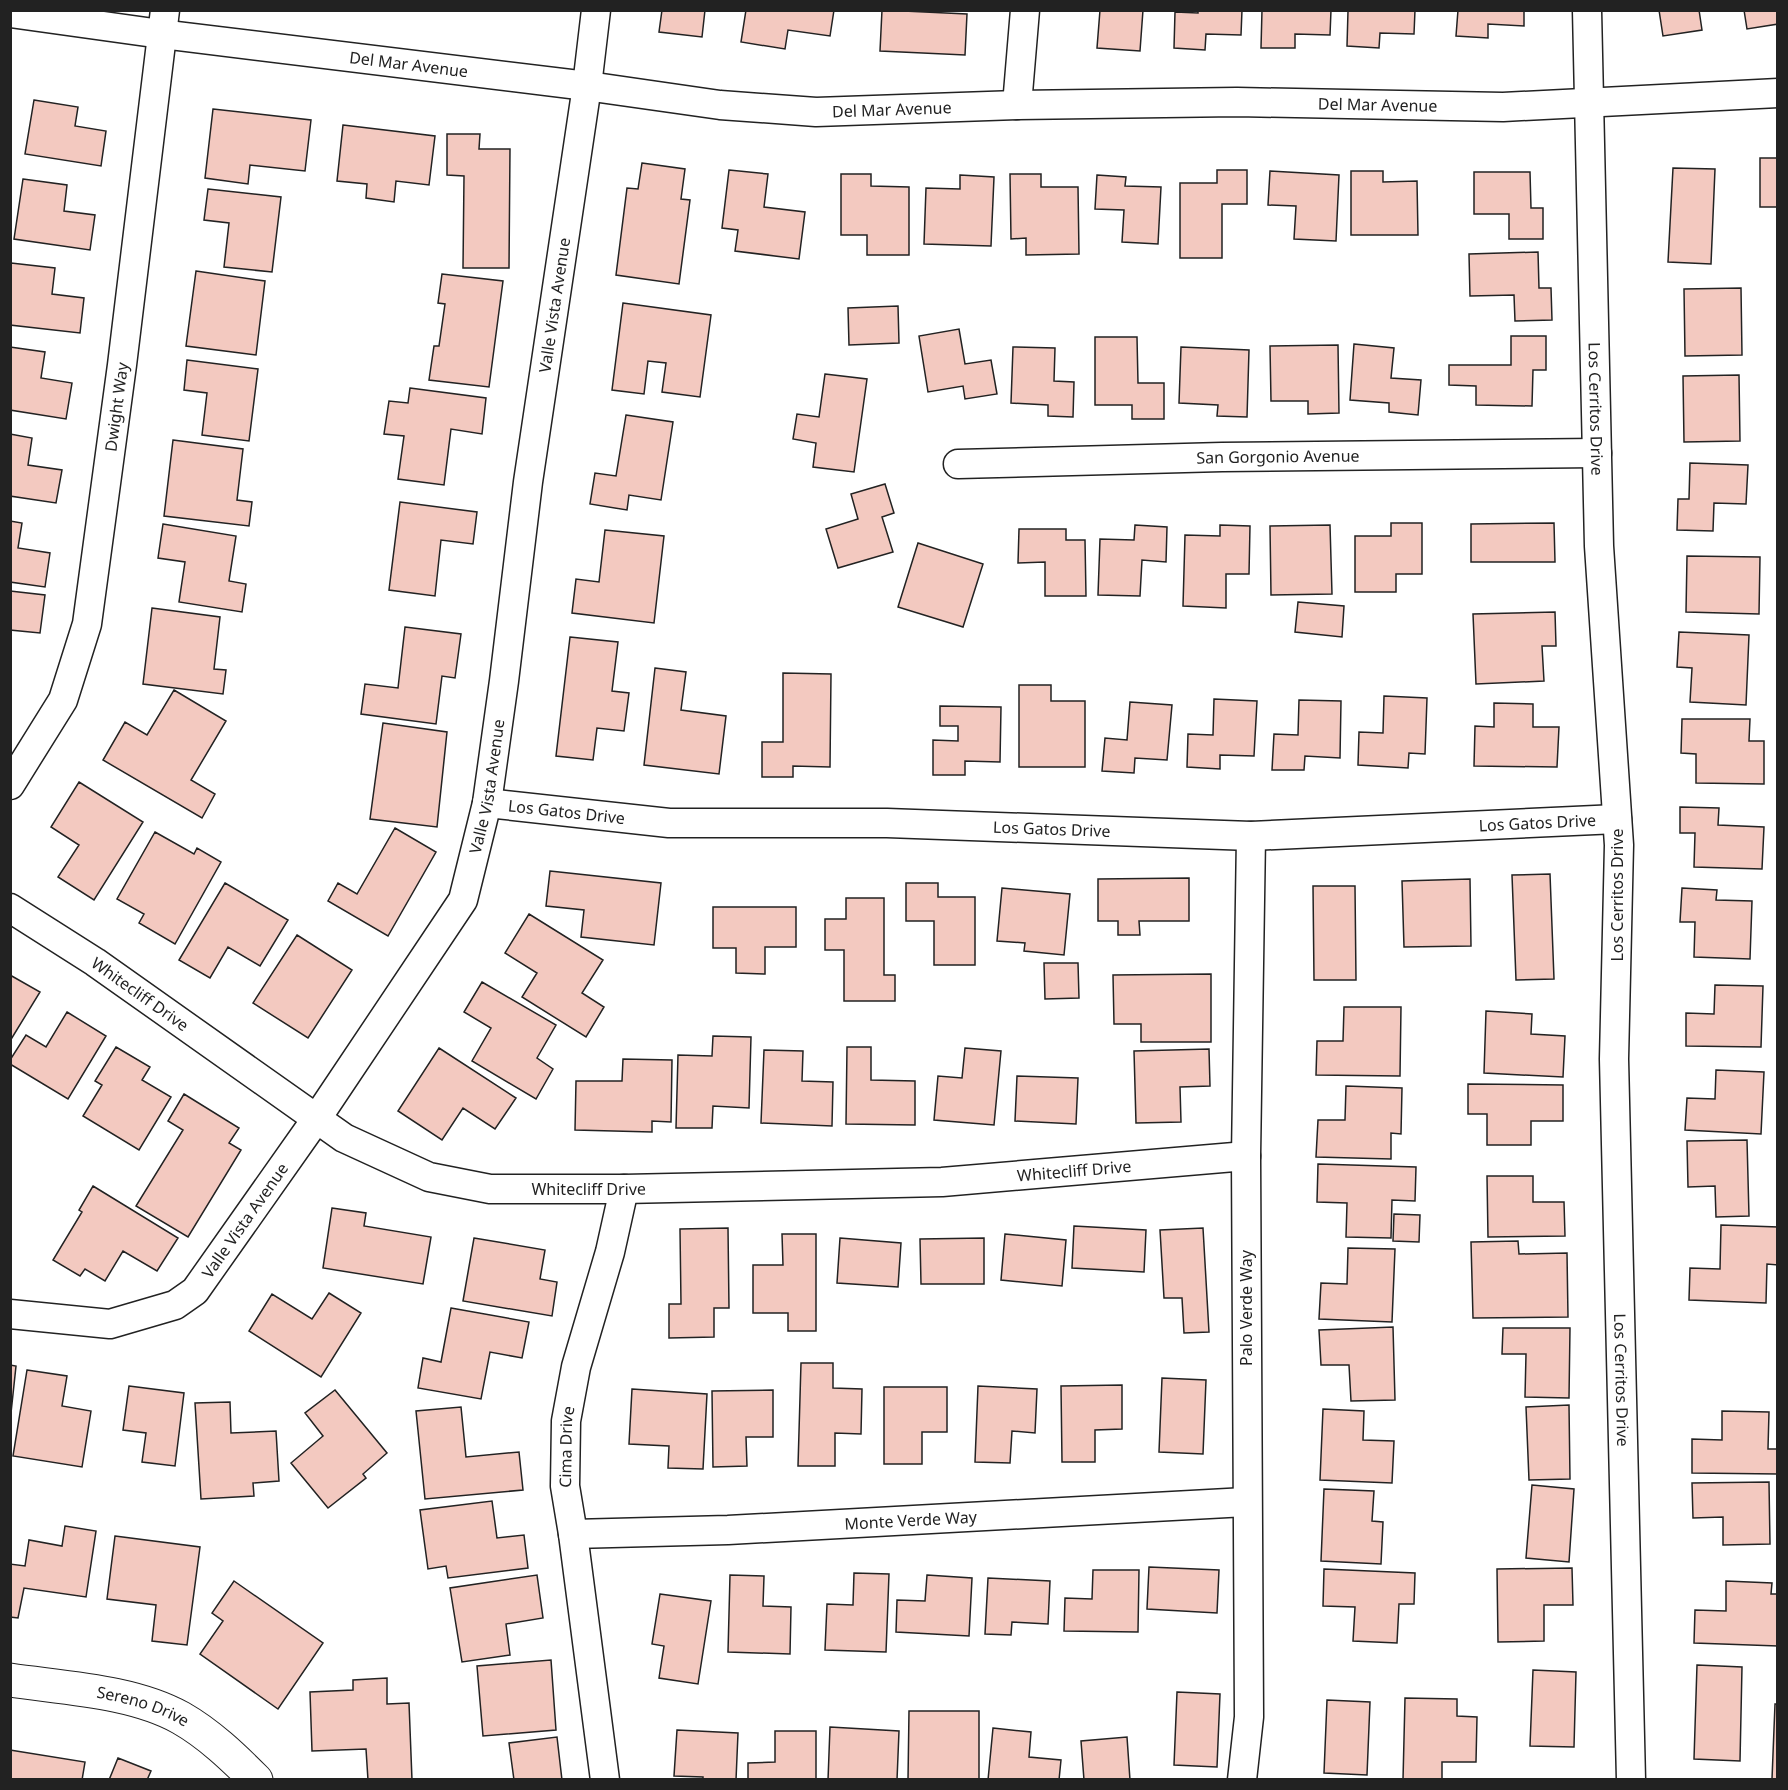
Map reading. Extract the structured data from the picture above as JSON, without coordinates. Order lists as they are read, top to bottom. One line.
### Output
{"streets":{"street":["Del Mar Avenue","Valle Vista Avenue","Dwight Way","Los Cerritos Drive","San Gorgonio Avenue","Los Gatos Drive","Whitecliff Drive","Palo Verde Way","Cima Drive","Monte Verde Way","Sereno Drive"]},"crossings":[["Del Mar Avenue","Valle Vista Avenue"],["Del Mar Avenue","Dwight Way"],["Del Mar Avenue","Los Cerritos Drive"],["Valle Vista Avenue","Los Gatos Drive"],["Valle Vista Avenue","Whitecliff Drive"],["Los Cerritos Drive","San Gorgonio Avenue"],["Los Cerritos Drive","Los Gatos Drive"],["Los Gatos Drive","Palo Verde Way"],["Whitecliff Drive","Palo Verde Way"],["Whitecliff Drive","Cima Drive"],["Palo Verde Way","Monte Verde Way"],["Cima Drive","Monte Verde Way"]]}
